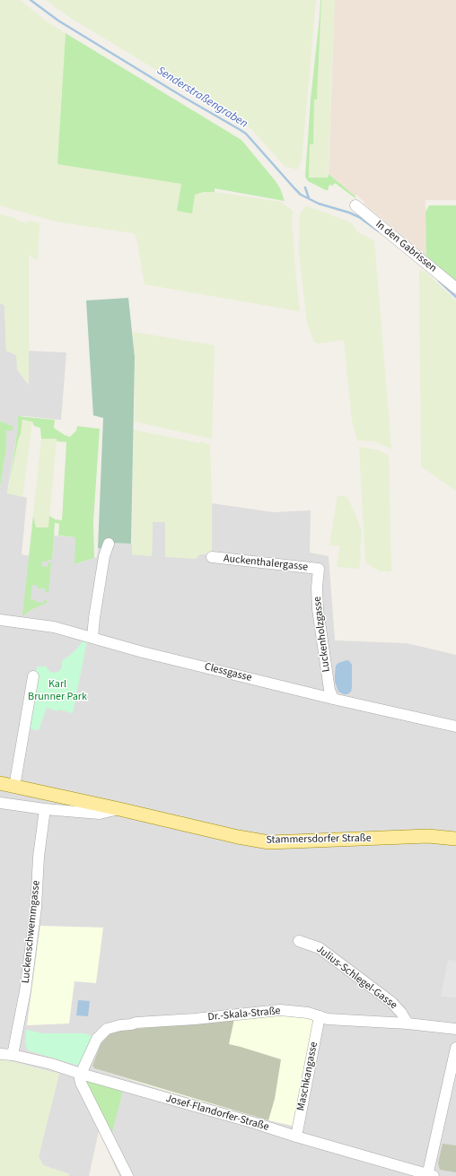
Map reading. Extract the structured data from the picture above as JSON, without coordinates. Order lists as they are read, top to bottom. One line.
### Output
{"streets":{"main road":["Stammersdorfer Straße"],"street":["In den Gabrissen","Auckenthalergasse","Luckenholzgasse","Clessgasse","Luckenschwemmgasse","Julius-Schlegel-Gasse","Dr.-Skala-Straße","Maschkangasse","Josef-Flandorfer-Straße"]},"crossings":[["Auckenthalergasse","Luckenholzgasse"],["Luckenholzgasse","Clessgasse"],["Stammersdorfer Straße","Luckenschwemmgasse"],["Luckenschwemmgasse","Josef-Flandorfer-Straße"],["Julius-Schlegel-Gasse","Dr.-Skala-Straße"],["Dr.-Skala-Straße","Maschkangasse"],["Dr.-Skala-Straße","Josef-Flandorfer-Straße"],["Maschkangasse","Josef-Flandorfer-Straße"]],"water":["Senderstraßengraben"],"parks":["Karl Brunner Park"]}
